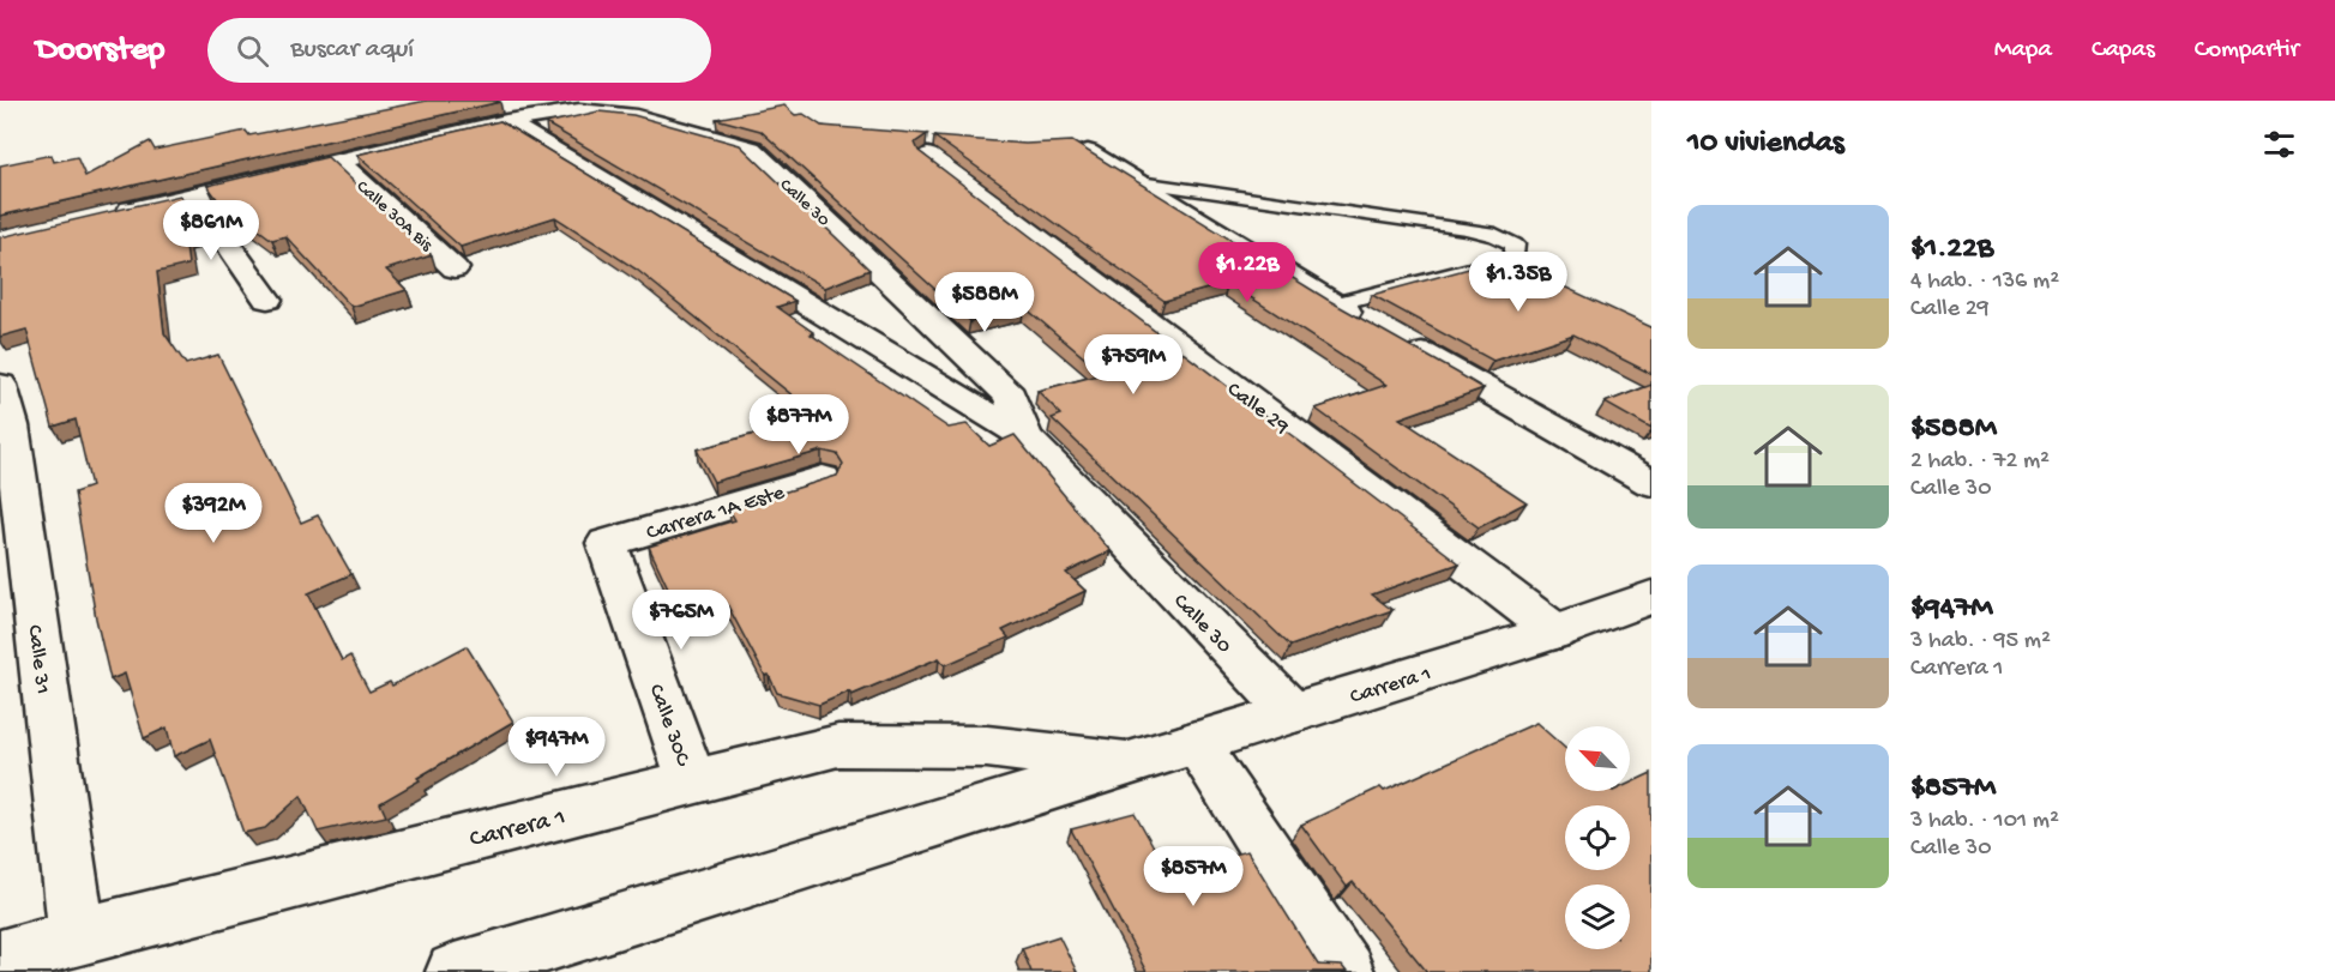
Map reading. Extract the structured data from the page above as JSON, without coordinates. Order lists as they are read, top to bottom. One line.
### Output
{"streets":{"street":["Calle 30","Calle 30A Bis","Calle 29","Carrera 1A Este","Calle 31","Carrera 1","Calle 30C"]},"crossings":[["Calle 30","Calle 30A Bis"],["Calle 30","Carrera 1"],["Calle 29","Carrera 1"],["Carrera 1A Este","Calle 30C"],["Calle 31","Carrera 1"],["Carrera 1","Calle 30C"]],"north":"top left","page":{"header":"Doorstep","search":"Buscar aquí","nav":["Mapa","Capas","Compartir"],"heading":"10 viviendas","list":[{"name":"$1.22B","note":"4 hab. · 136 m² · Calle 29"},{"name":"$588M","note":"2 hab. · 72 m² · Calle 30"},{"name":"$947M","note":"3 hab. · 95 m² · Carrera 1"},{"name":"$857M","note":"3 hab. · 101 m² · Calle 30"}],"price":["$861M","$1.22B","$1.35B","$588M","$759M","$877M","$392M","$765M","$947M","$857M"]}}
